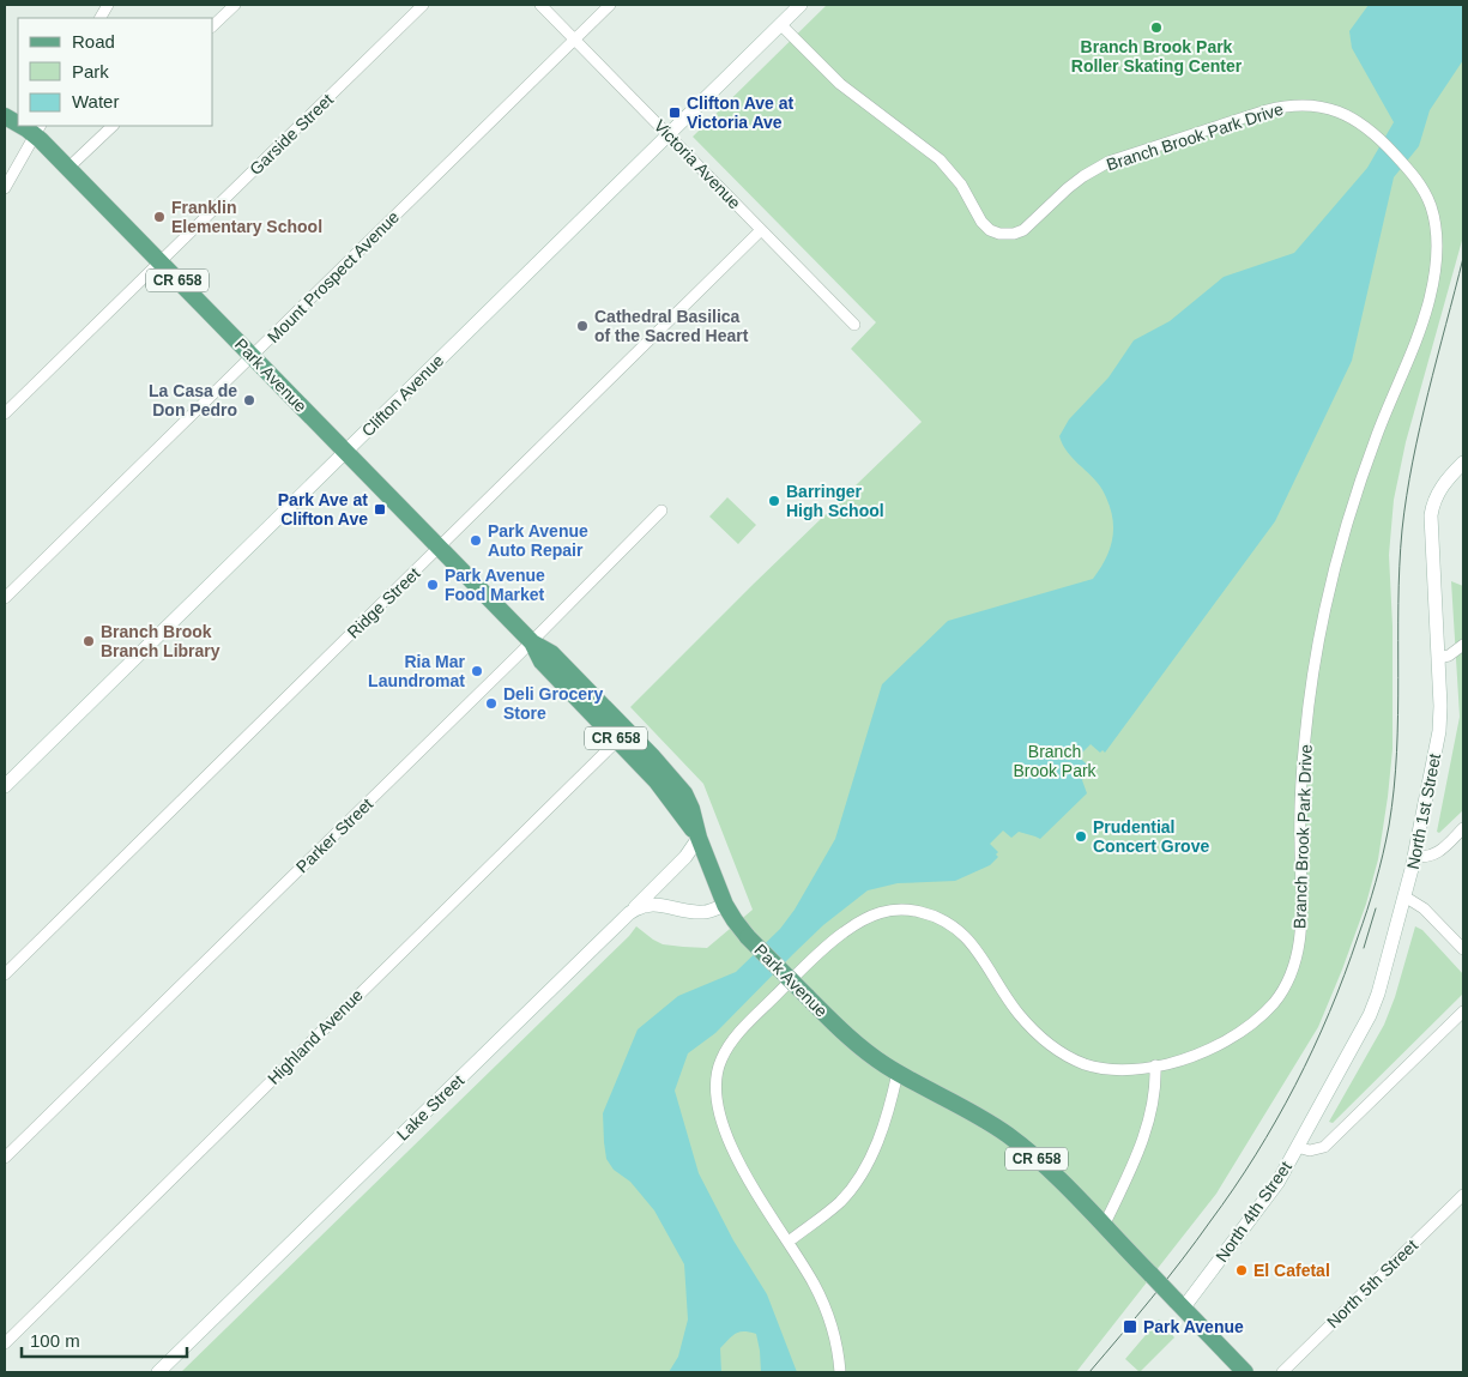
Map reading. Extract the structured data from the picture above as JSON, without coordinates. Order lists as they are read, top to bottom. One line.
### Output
{"streets":{"main road":["CR 658","Park Avenue","Clifton Avenue","North 1st Street","Lake Street","North 4th Street"],"street":["Garside Street","Branch Brook Park Drive","Victoria Avenue","Mount Prospect Avenue","Ridge Street","Parker Street","Highland Avenue","North 5th Street"]},"crossings":[["Garside Street","Park Avenue"],["Branch Brook Park Drive","Clifton Avenue"],["Victoria Avenue","Mount Prospect Avenue"],["Victoria Avenue","Clifton Avenue"],["Victoria Avenue","Ridge Street"],["Mount Prospect Avenue","Park Avenue"],["Park Avenue","Clifton Avenue"],["Park Avenue","Ridge Street"],["Park Avenue","Parker Street"],["Park Avenue","Highland Avenue"],["Park Avenue","Lake Street"],["Park Avenue","North 4th Street"],["North 1st Street","North 4th Street"]],"parks":["Branch Brook Park"],"places":{"other":["Branch Brook Park Roller Skating Center","Franklin Elementary School","Cathedral Basilica of the Sacred Heart","La Casa de Don Pedro","Barringer High School","Park Avenue Auto Repair","Park Avenue Food Market","Branch Brook Branch Library","Ria Mar Laundromat","Deli Grocery Store","Prudential Concert Grove","El Cafetal"],"transit":["Clifton Ave at Victoria Ave","Park Ave at Clifton Ave","Park Avenue"]},"legend":["Road","Park","Water"],"scale_bar":"100 m"}
